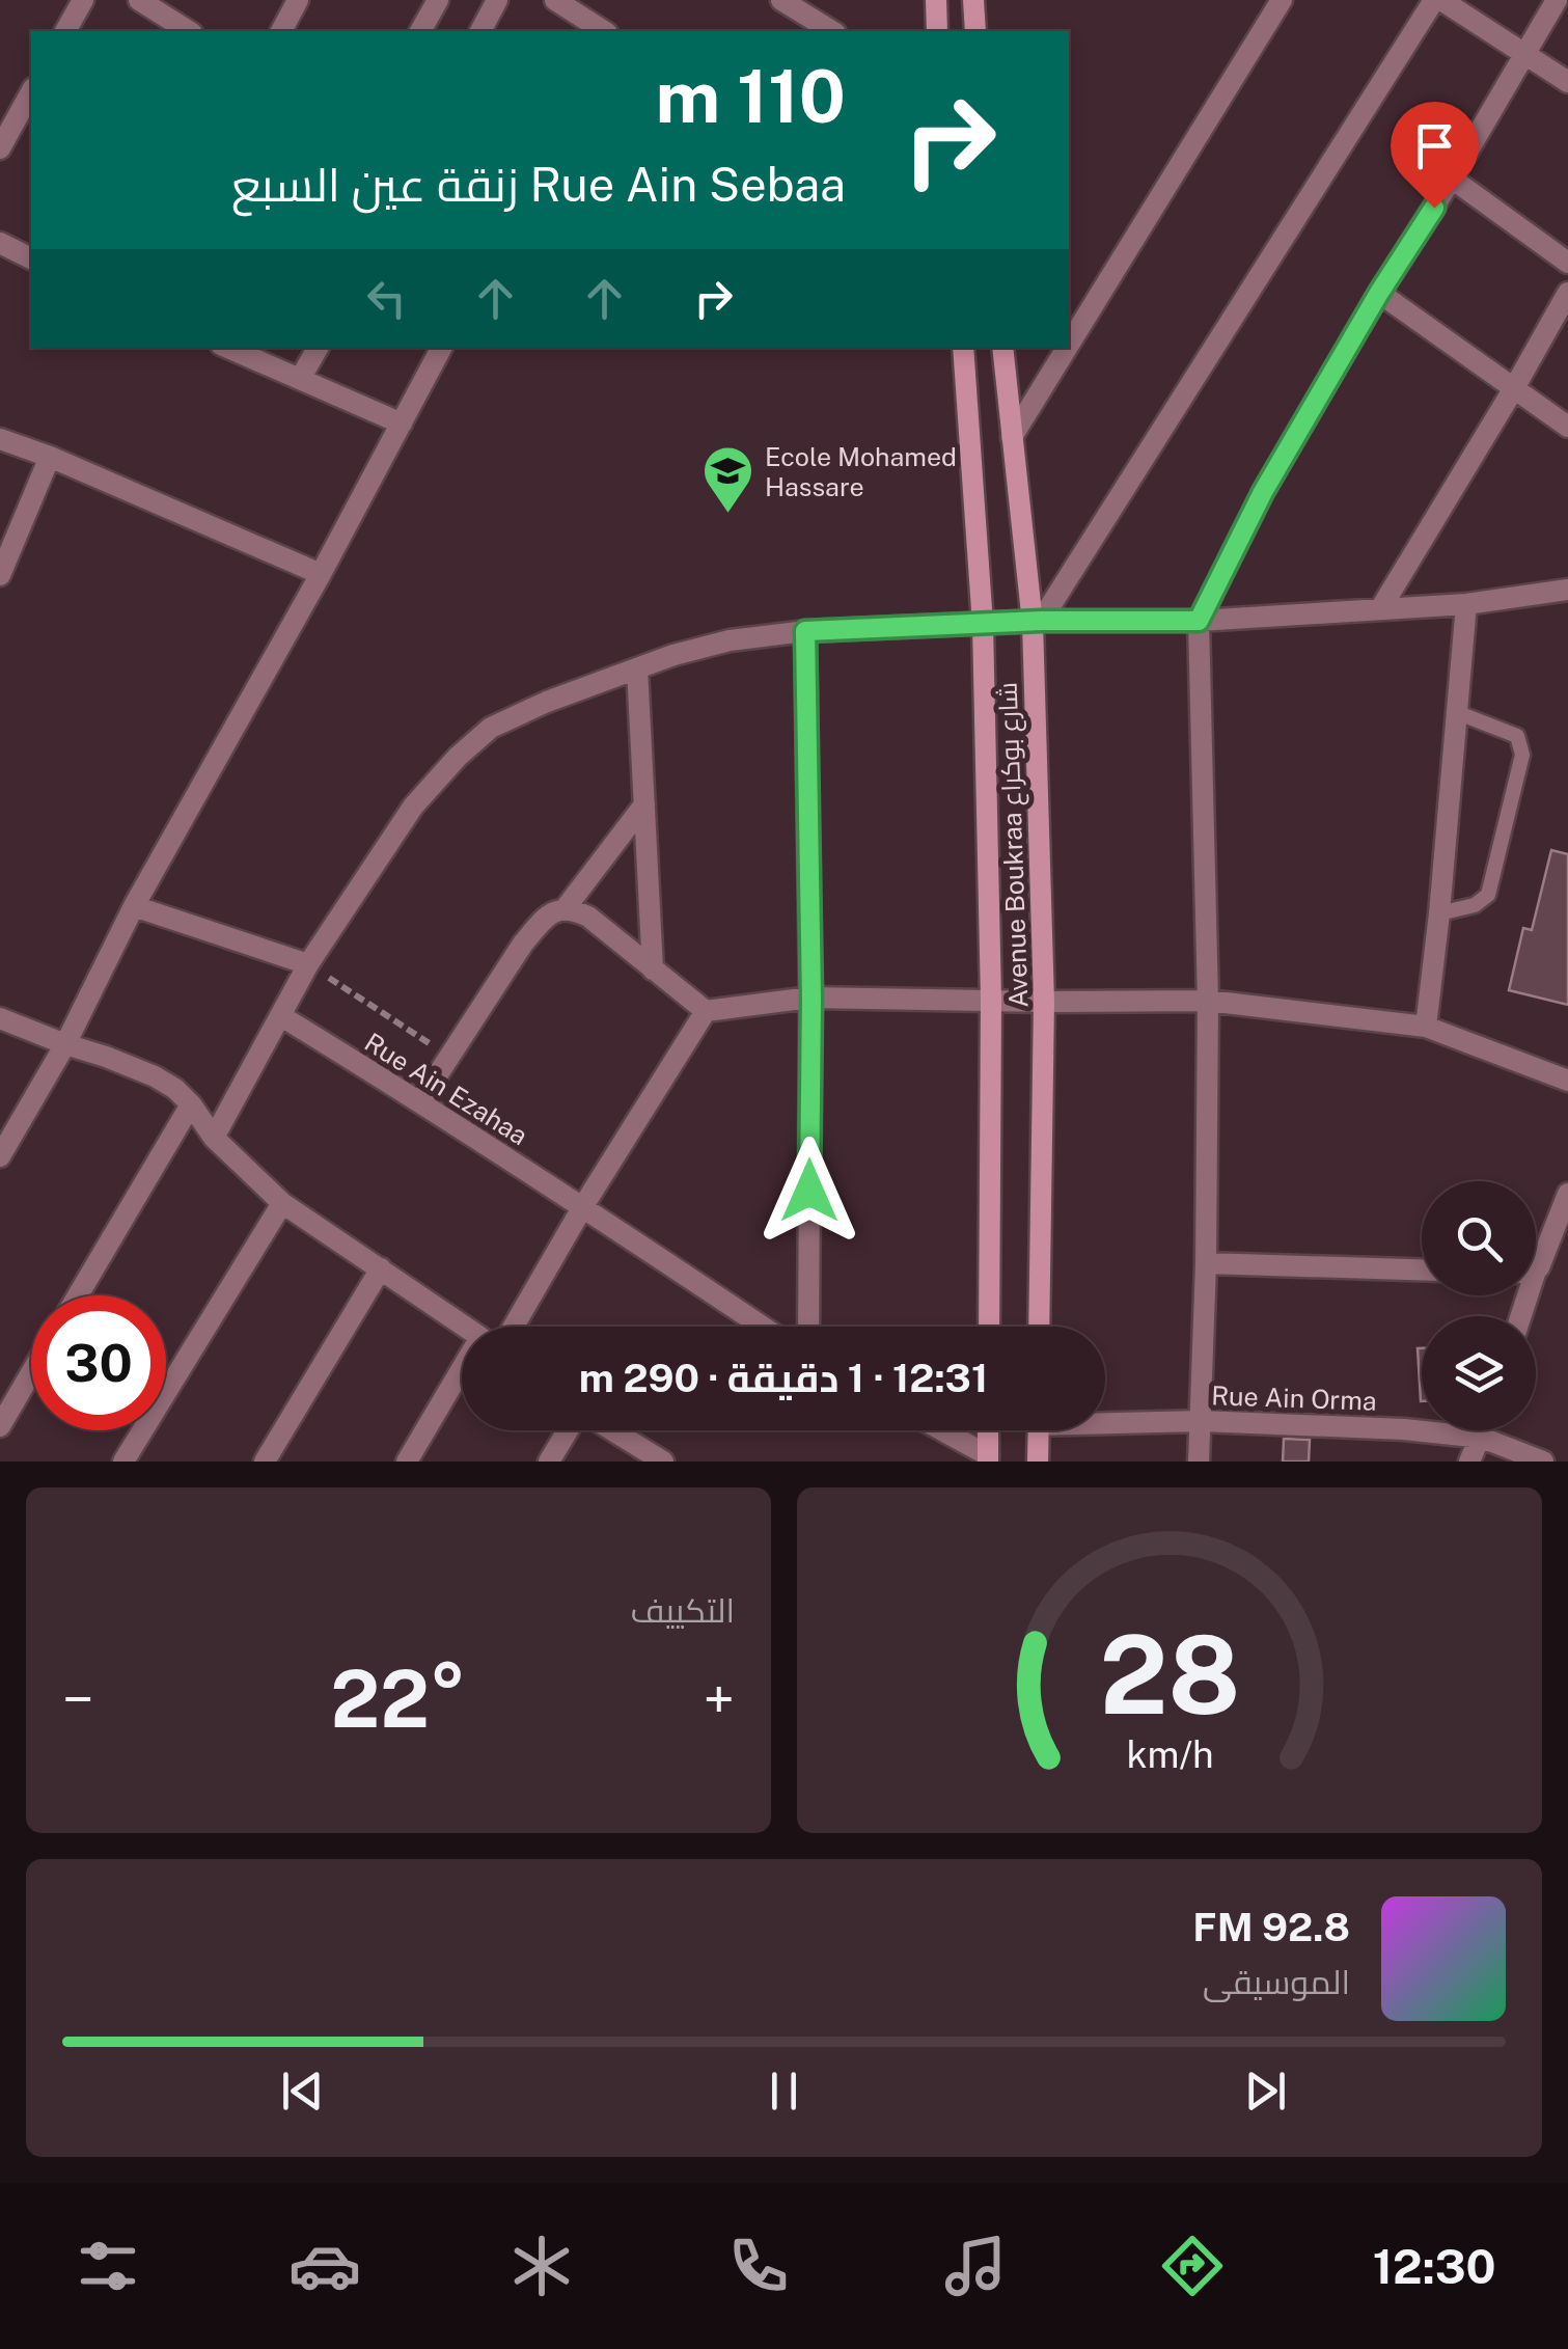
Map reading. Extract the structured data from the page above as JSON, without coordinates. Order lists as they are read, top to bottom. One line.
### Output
{"streets":{"street":["Avenue Boukraa شارع بوكراع","Rue Ain Ezahaa","Rue Ain Orma"]},"places":{"school or university":["Ecole Mohamed Hassare"]},"page":{"turn":["110 m","Rue Ain Sebaa زنقة عين السبع"],"limit":"30","trip":"12:31 · 1 دقيقة · 290 m","tile":"التكييف","heat":["−","22°","+"],"song":["92.8 FM","الموسيقى"],"tabs":"12:30","gauge":["28","km/h"]}}
